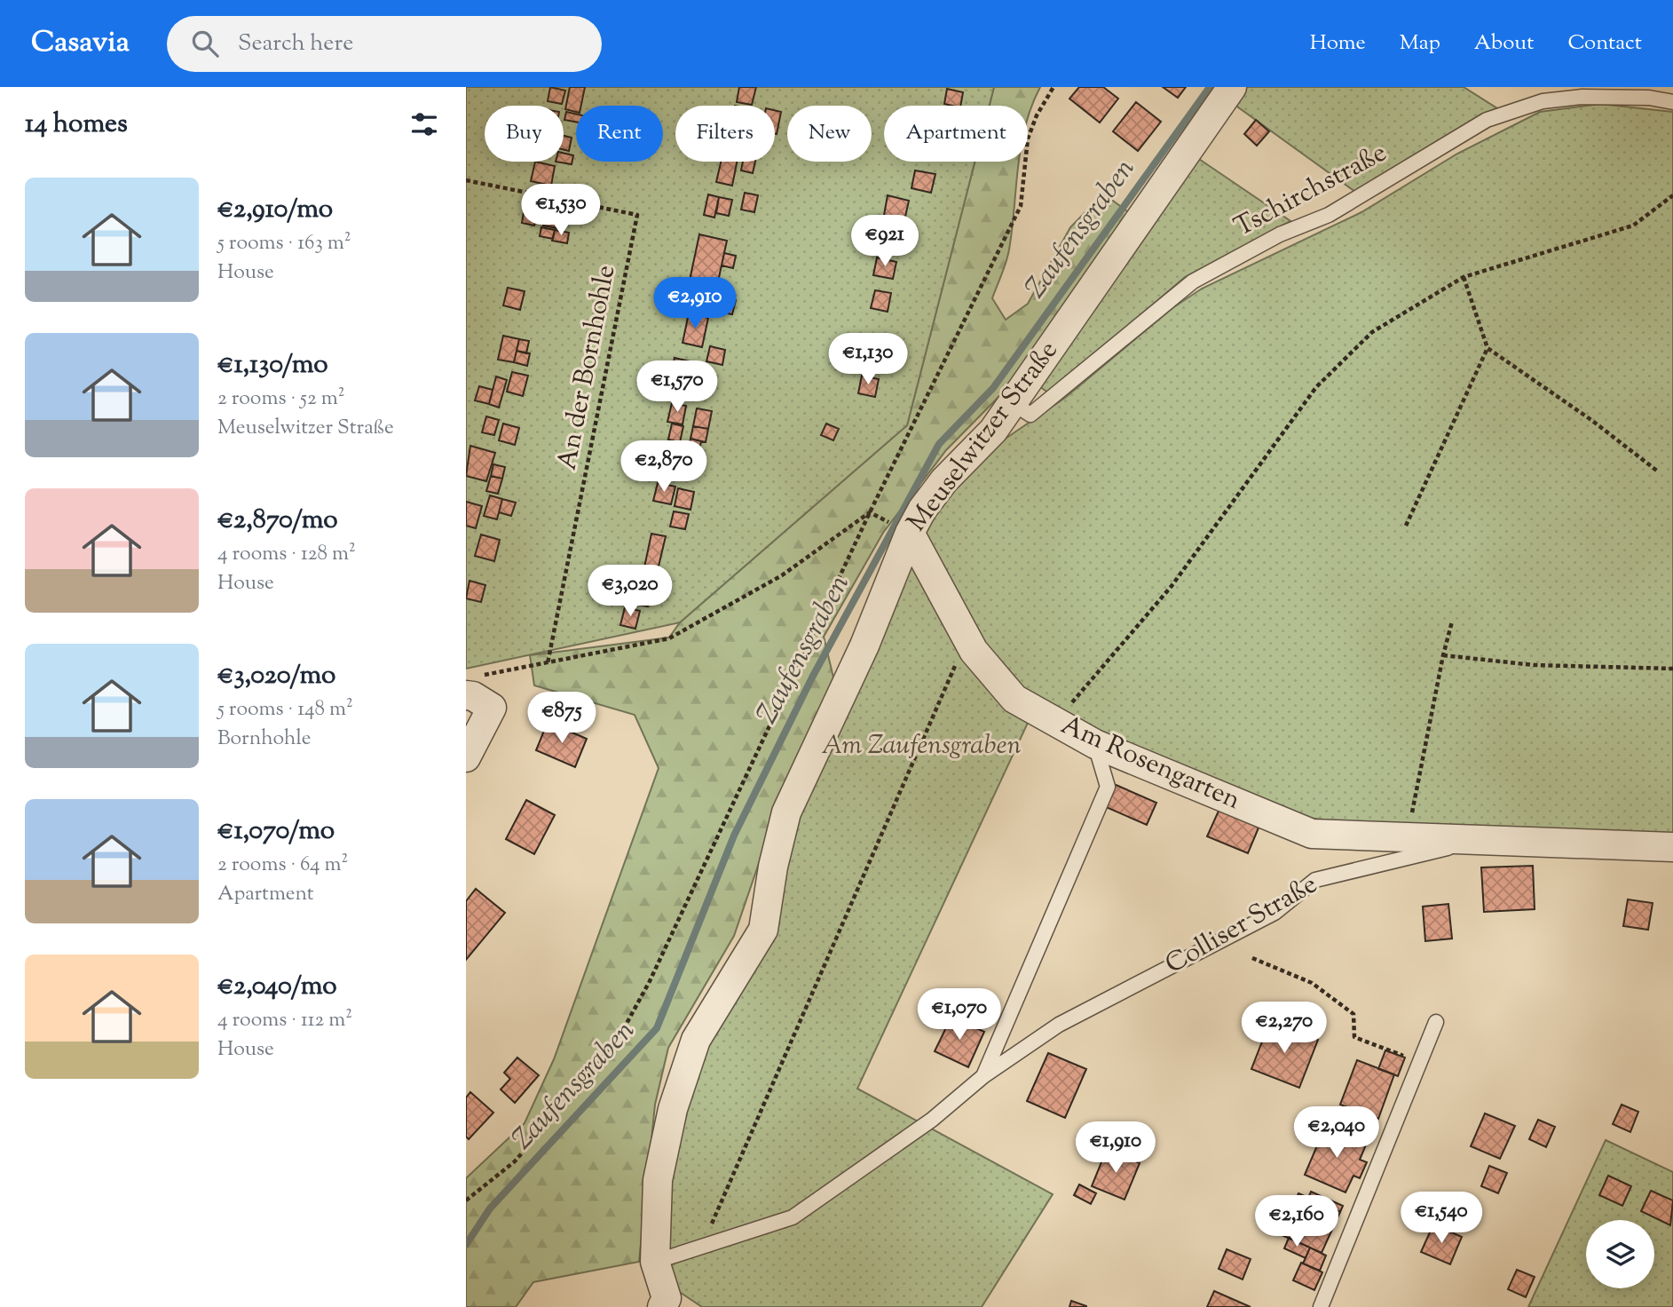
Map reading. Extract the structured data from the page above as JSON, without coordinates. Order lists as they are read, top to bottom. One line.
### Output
{"streets":{"street":["Meuselwitzer Straße","Am Rosengarten","Colliser Straße"],"lane":["Tschirchstraße"],"path":["An der Bornhohle"]},"crossings":[["Tschirchstraße","Meuselwitzer Straße"],["Meuselwitzer Straße","Am Rosengarten"],["Meuselwitzer Straße","Colliser Straße"],["Am Rosengarten","Colliser Straße"]],"water":["Zaufensgraben"],"parks":["Am Zaufensgraben"],"page":{"header":"Casavia","search":"Search here","nav":["Home","Map","About","Contact"],"heading":"14 homes","chip":["Buy","Rent","Filters","New","Apartment"],"list":[{"name":"€2,910/mo","note":"5 rooms · 163 m² · House"},{"name":"€1,130/mo","note":"2 rooms · 52 m² · Meuselwitzer Straße"},{"name":"€2,870/mo","note":"4 rooms · 128 m² · House"},{"name":"€3,020/mo","note":"5 rooms · 148 m² · Bornhohle"},{"name":"€1,070/mo","note":"2 rooms · 64 m² · Apartment"},{"name":"€2,040/mo","note":"4 rooms · 112 m² · House"}],"price":["€1,530","€921","€2,910","€1,130","€1,570","€2,870","€3,020","€875","€1,070","€2,270","€2,040","€1,910","€1,540","€2,160"]}}
